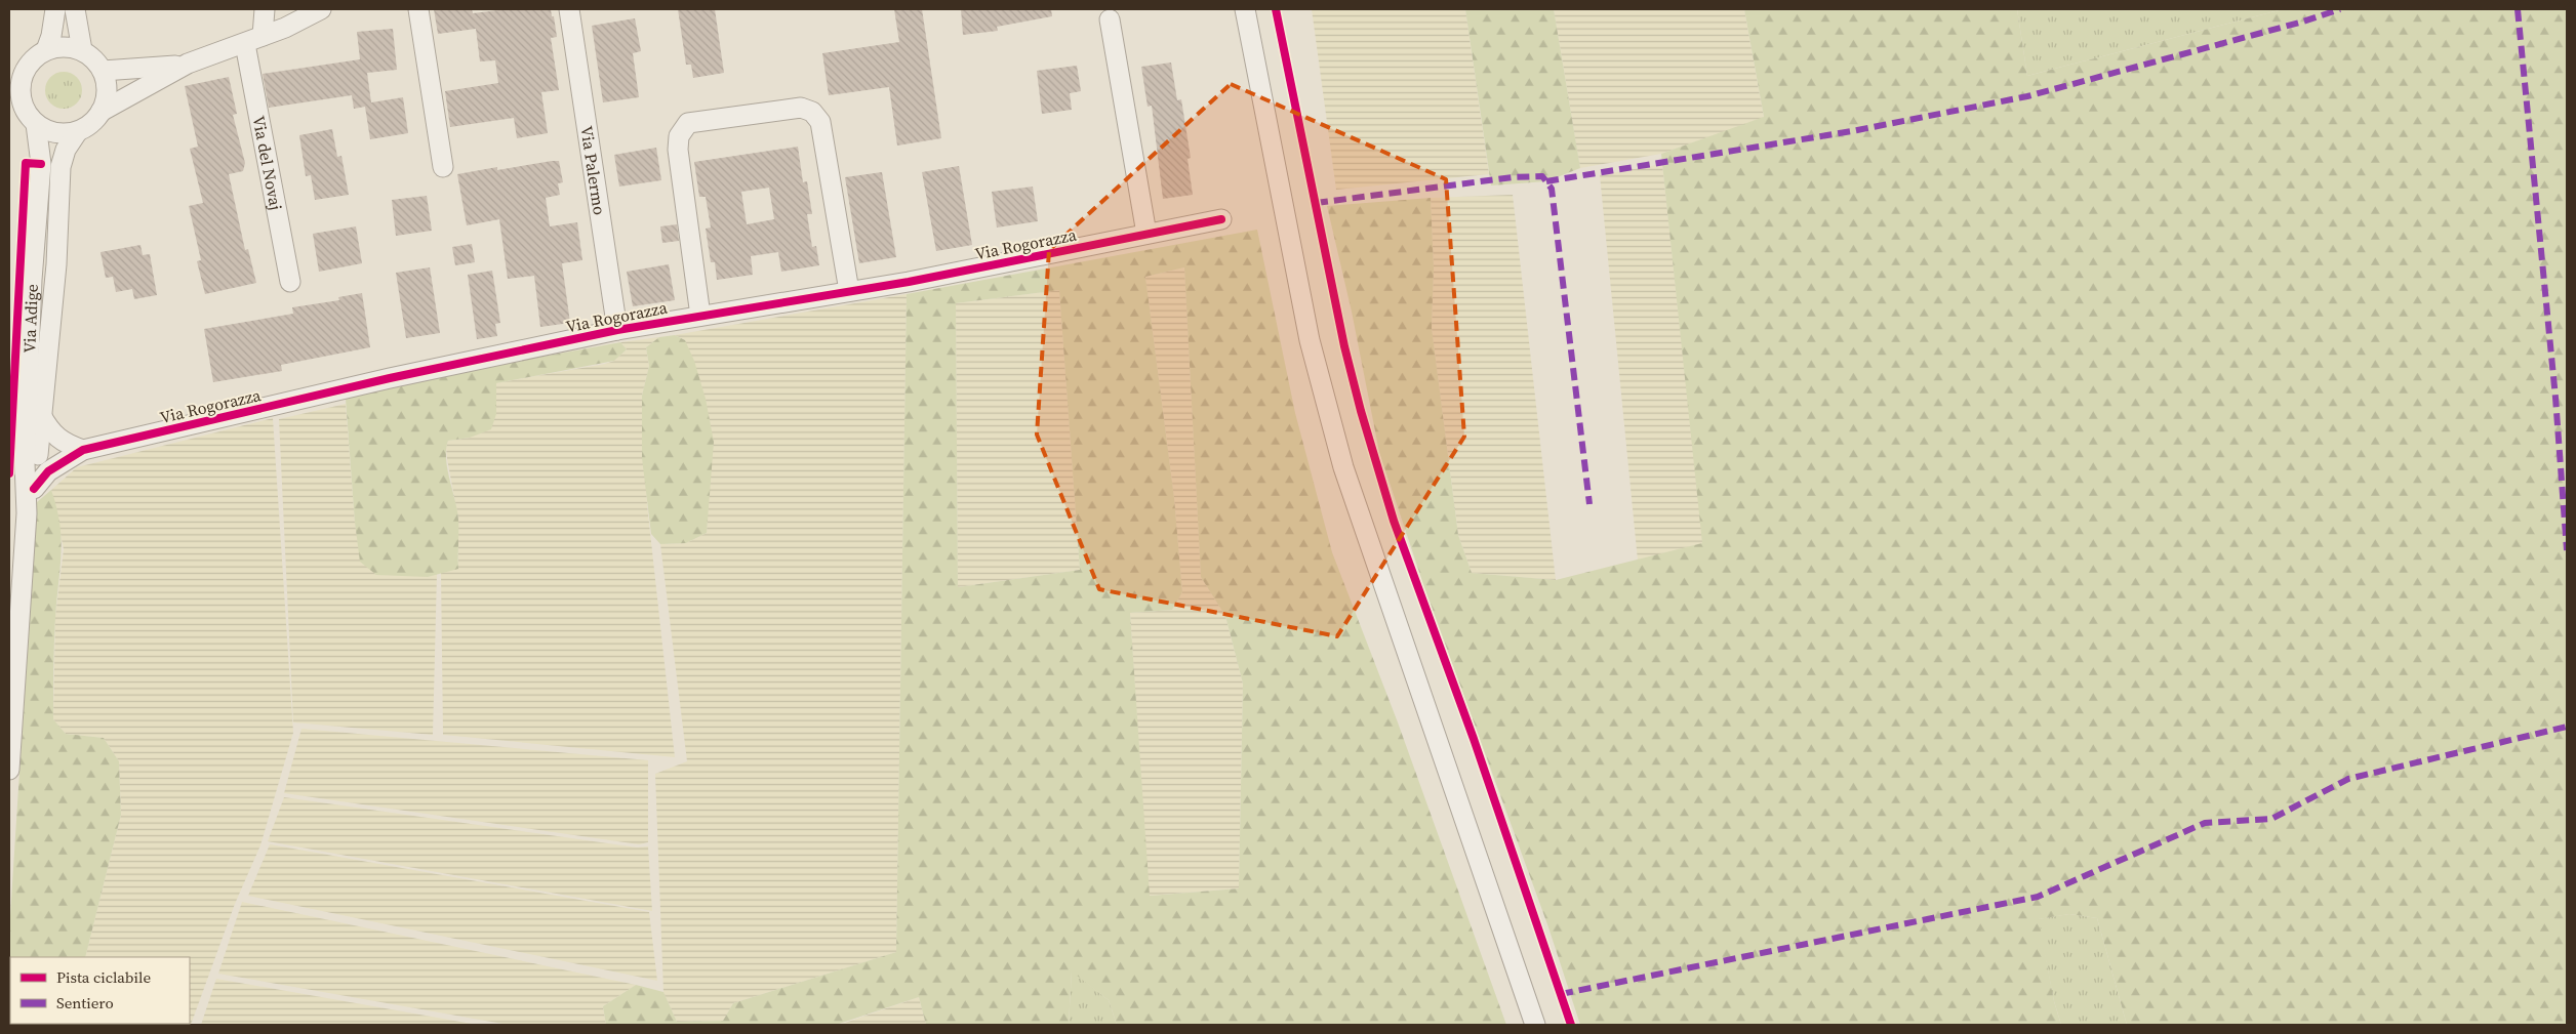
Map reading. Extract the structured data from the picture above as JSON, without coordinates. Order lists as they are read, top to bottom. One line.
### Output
{"streets":{"street":["Via del Novaj","Via Palermo","Via Rogorazza","Via Adige"]},"crossings":[["Via Palermo","Via Rogorazza"],["Via Rogorazza","Via Adige"]],"legend":["Pista ciclabile","Sentiero"]}
